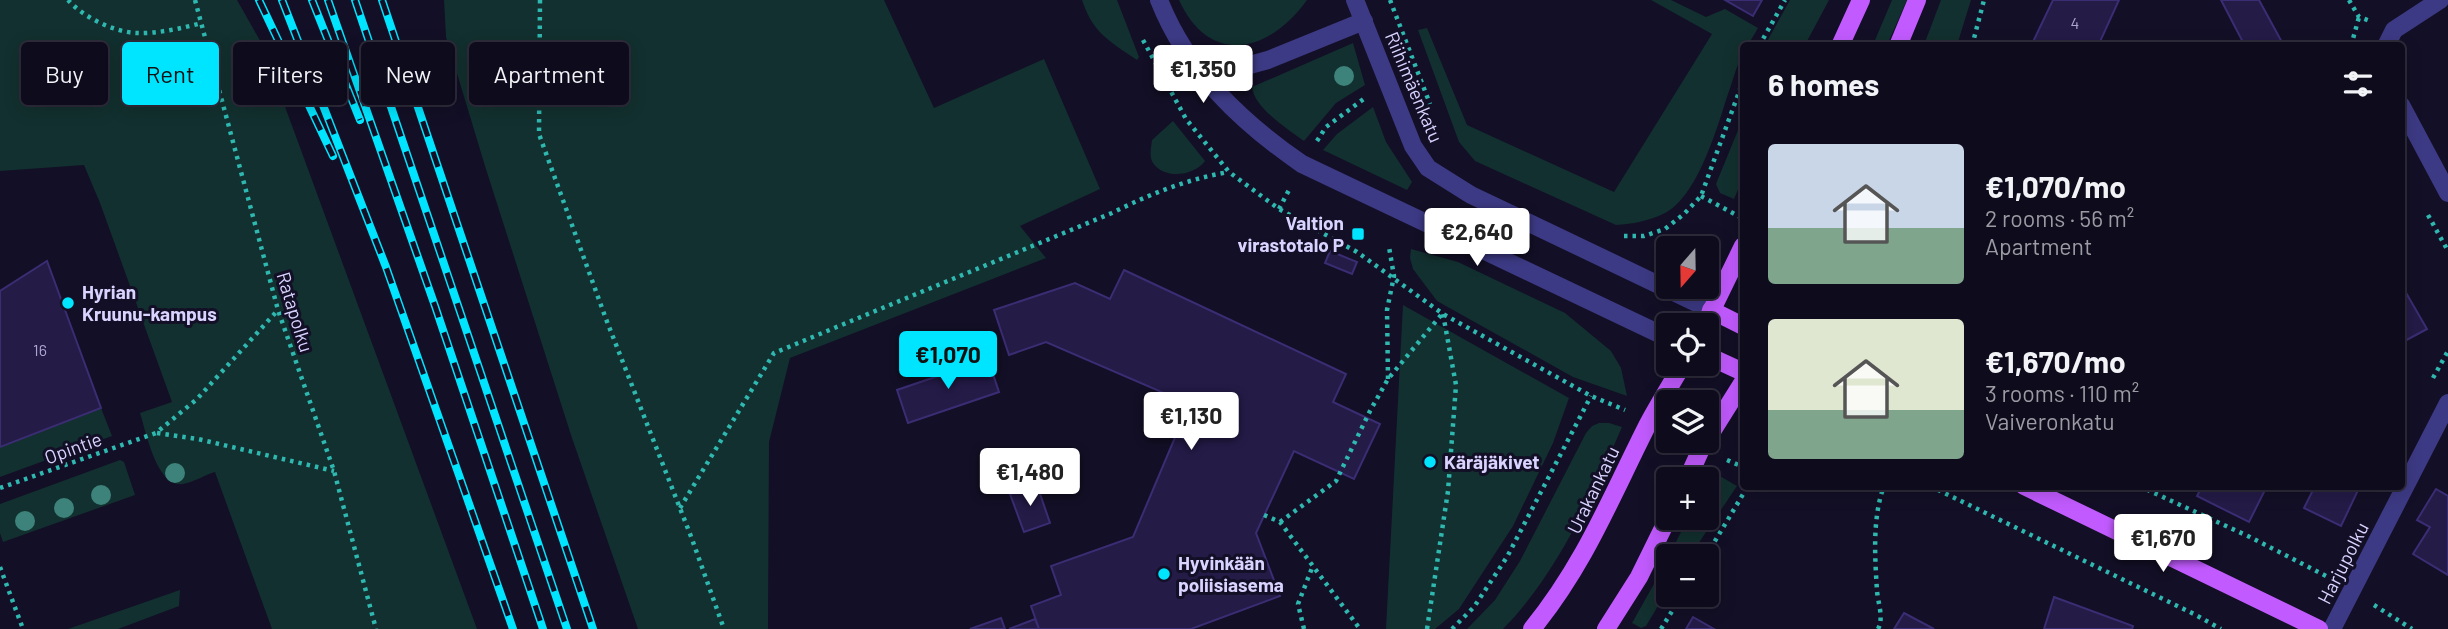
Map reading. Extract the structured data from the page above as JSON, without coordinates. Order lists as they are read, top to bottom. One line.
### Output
{"streets":{"main road":["Urakankatu"],"street":["Riihimäenkatu","Harjupolku"],"path":["Ratapolku","Opintie"]},"places":{"transit":["Valtion virastotalo P"],"other":["Hyrian Kruunu-kampus","Käräjäkivet","Hyvinkään poliisiasema"]},"house_numbers":["4","16"],"north":"bottom","page":{"chip":["Buy","Rent","Filters","New","Apartment"],"heading":"6 homes","price":["€1,350","€2,640","€1,070","€1,130","€1,480","€1,670"],"list":[{"name":"€1,070/mo","note":"2 rooms · 56 m² · Apartment"},{"name":"€1,670/mo","note":"3 rooms · 110 m² · Vaiveronkatu"}],"map_buttons":["+","−"]}}
